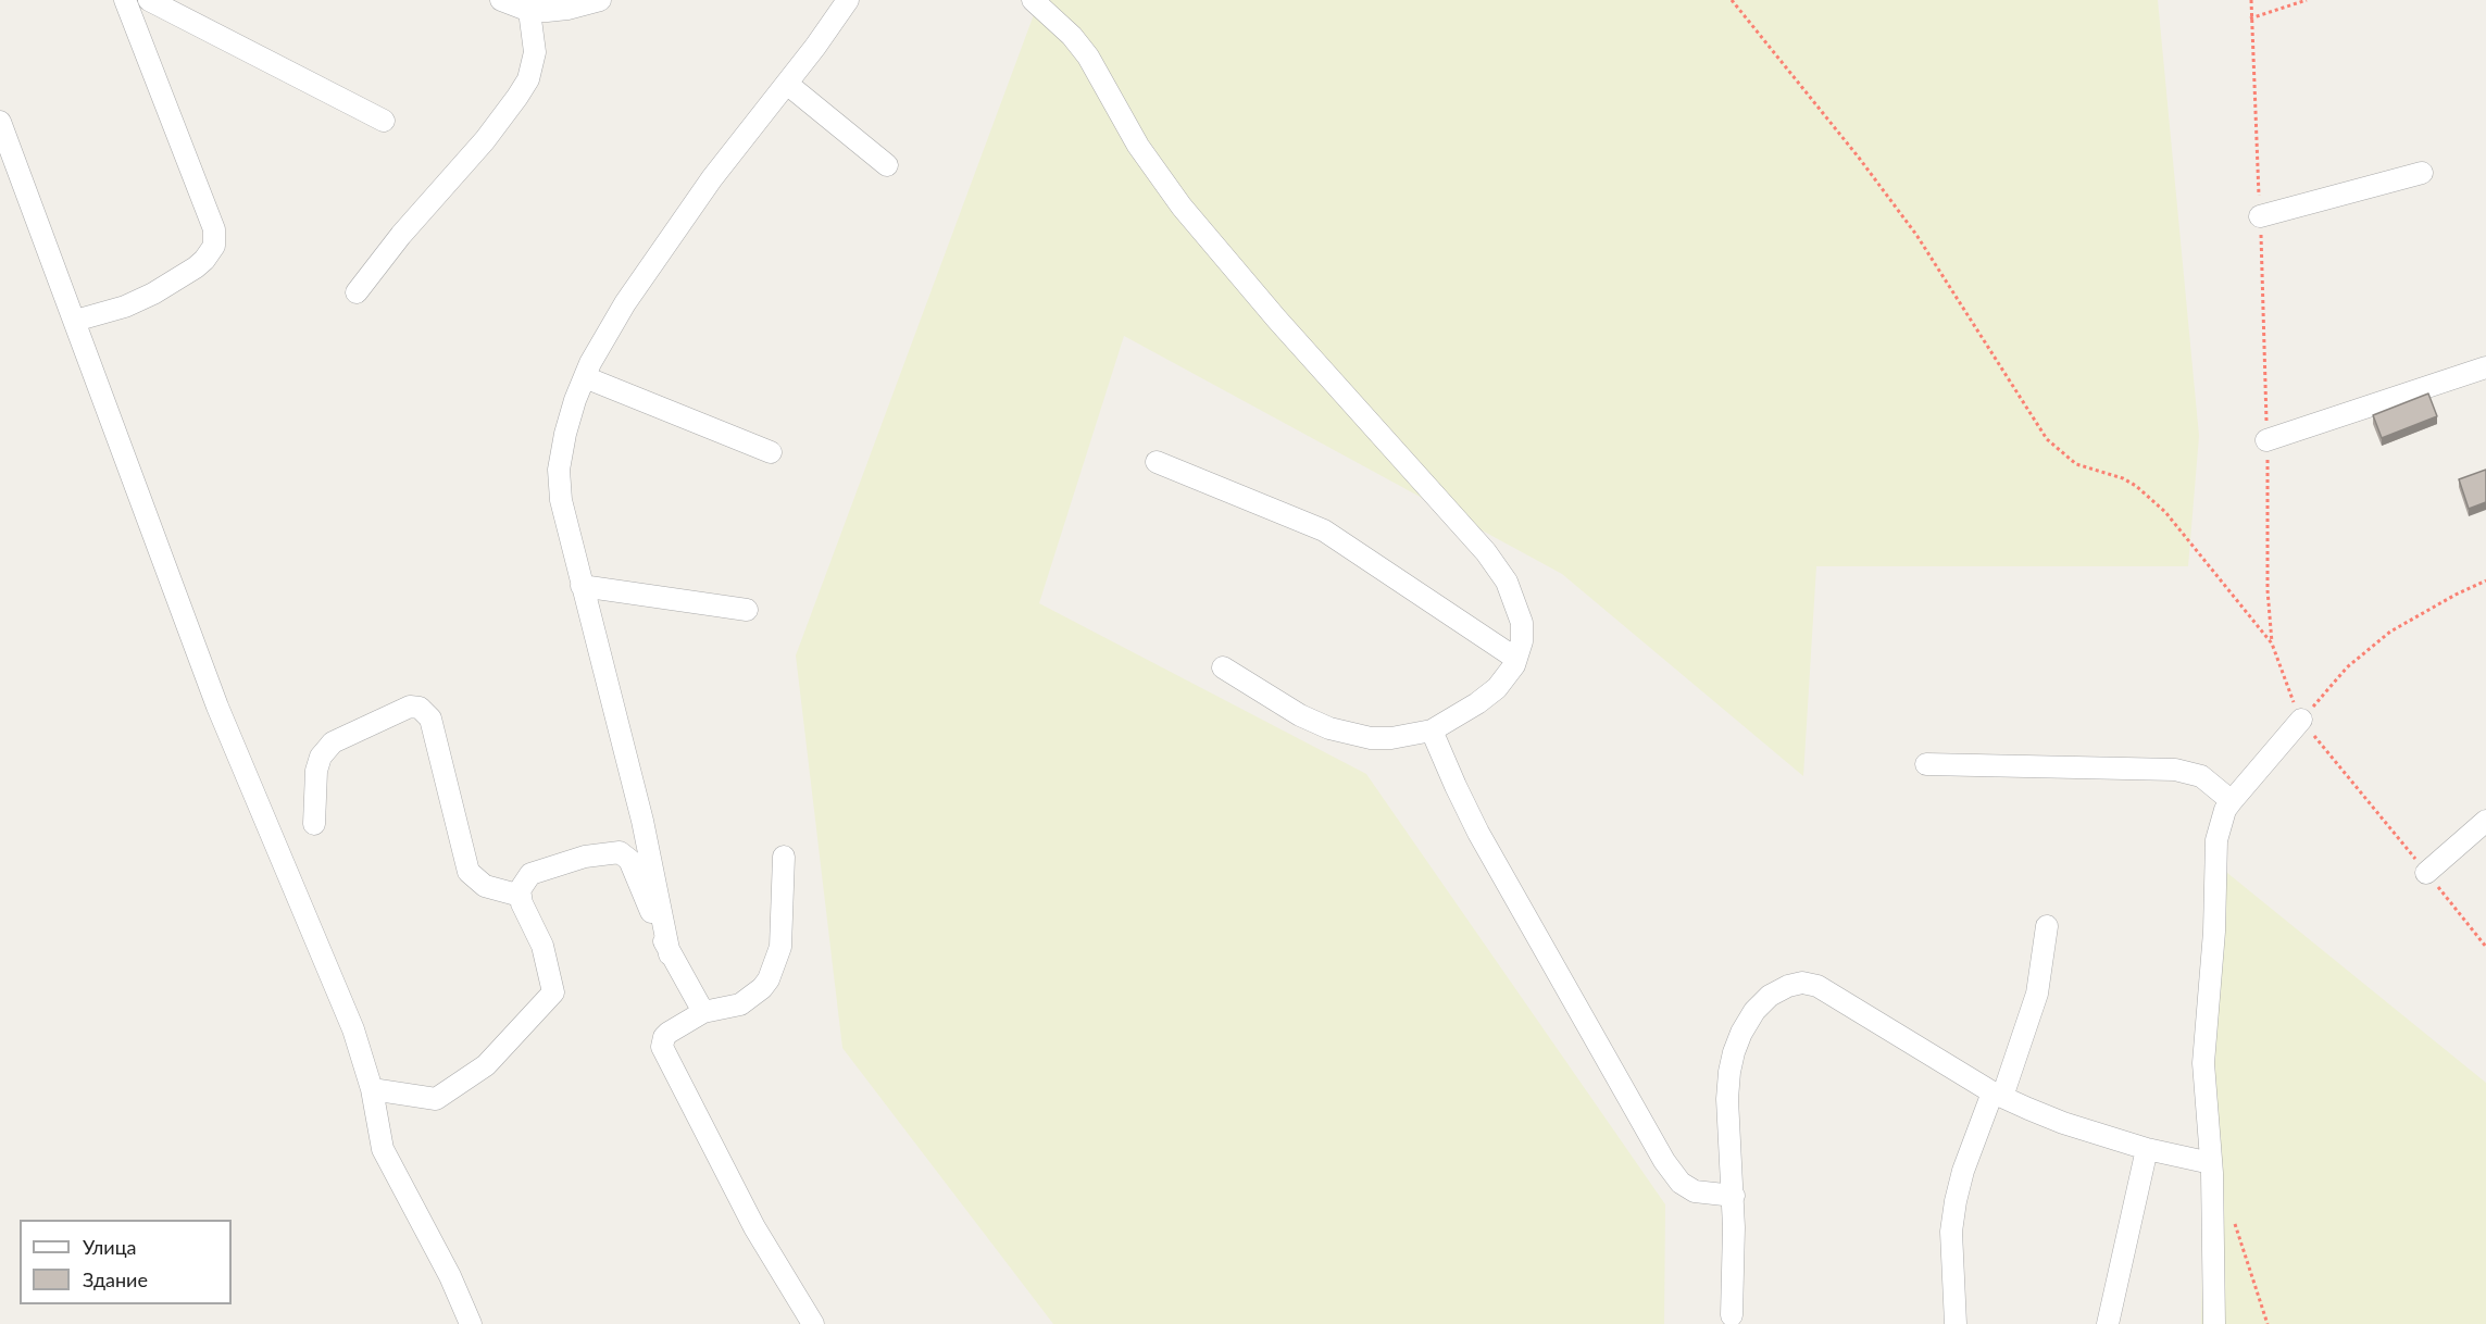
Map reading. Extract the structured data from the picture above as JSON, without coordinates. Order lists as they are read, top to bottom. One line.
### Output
{"legend":["Улица","Здание"]}
